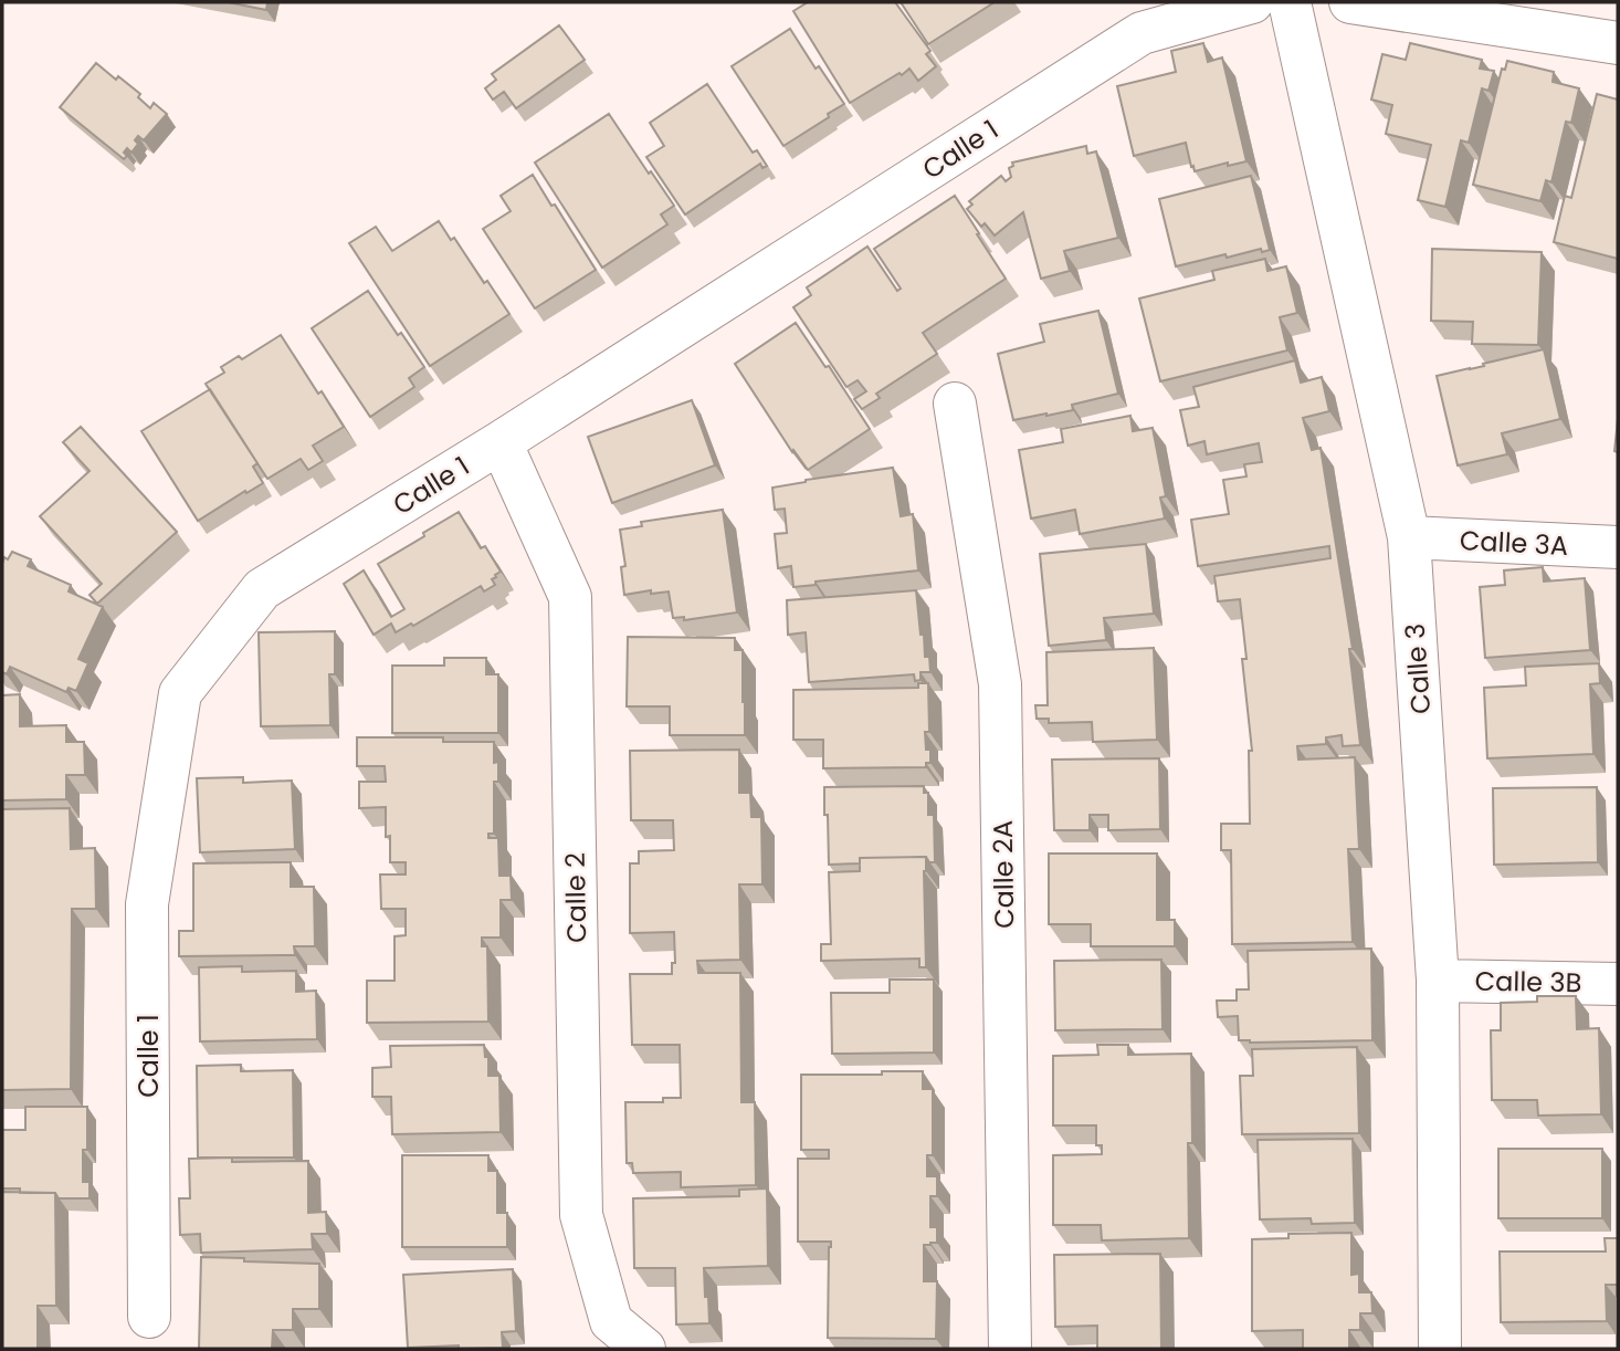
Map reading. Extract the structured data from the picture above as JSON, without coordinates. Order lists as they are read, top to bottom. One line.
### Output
{"streets":{"street":["Calle 1","Calle 3A","Calle 3","Calle 2A","Calle 2","Calle 3B"]},"crossings":[["Calle 1","Calle 2"],["Calle 3A","Calle 3"],["Calle 3","Calle 3B"]]}
